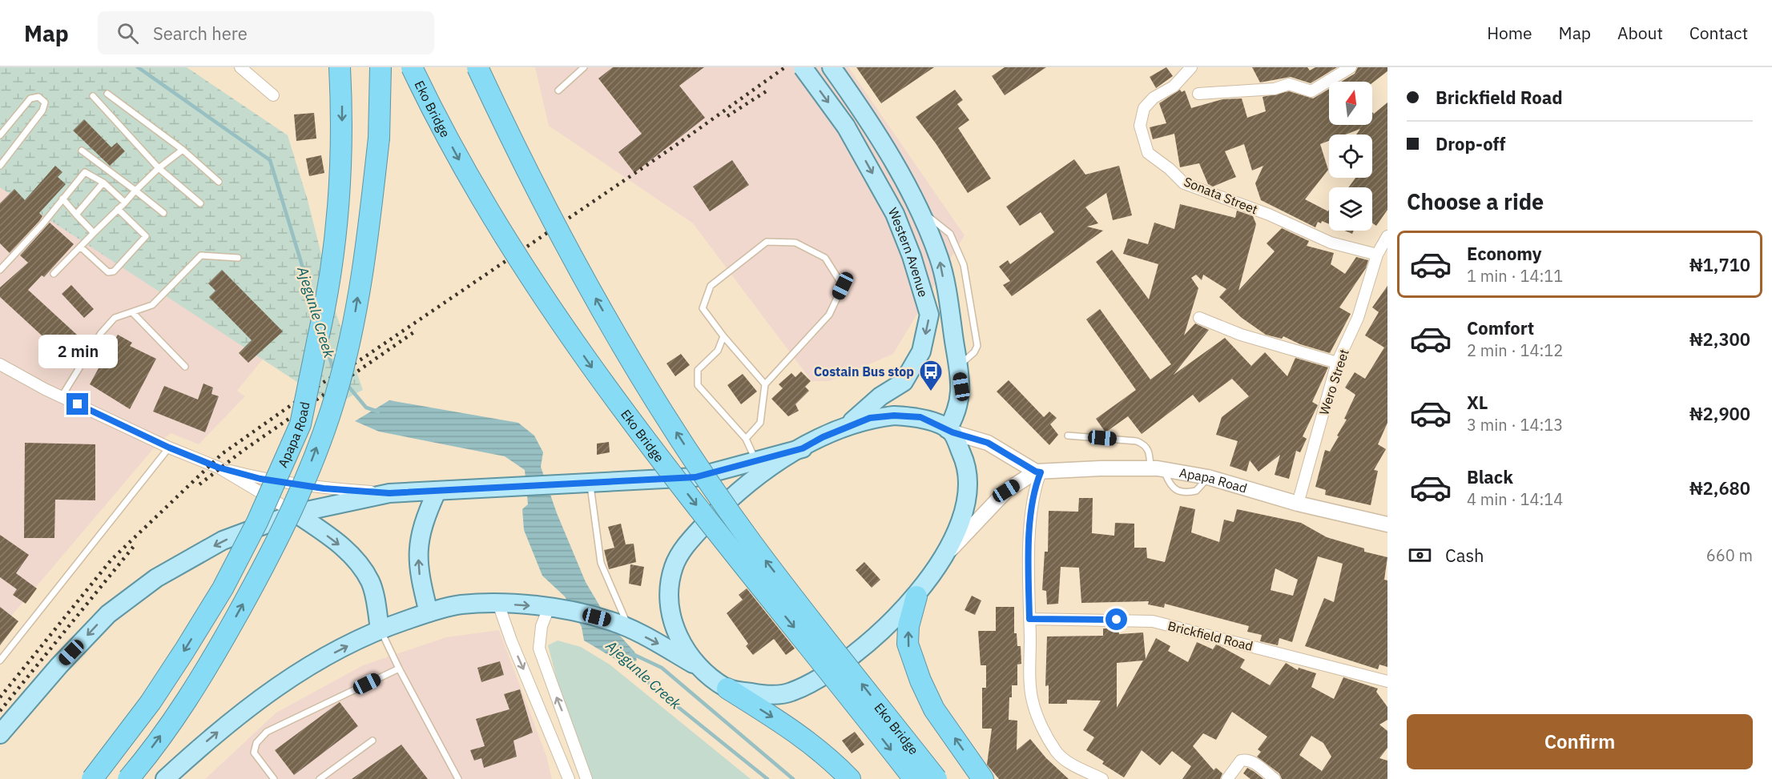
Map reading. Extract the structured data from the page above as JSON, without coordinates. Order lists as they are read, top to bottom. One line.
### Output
{"streets":{"highway":["Eko Bridge","Apapa Road"],"main road":["Western Avenue"],"street":["Sonata Street","Wero Street","Brickfield Road"]},"crossings":[["Sonata Street","Wero Street"],["Wero Street","Apapa Road"]],"water":["Ajegunle Creek"],"places":{"bus stop":["Costain Bus stop"]},"north":"top","page":{"header":"Map","search":"Search here","nav":["Home","Map","About","Contact"],"banner":["Brickfield Road","Drop-off"],"heading":"Choose a ride","list":[{"name":"Economy","note":"1 min · 14:11","value":"₦1,710"},{"name":"Comfort","note":"2 min · 14:12","value":"₦2,300"},{"name":"XL","note":"3 min · 14:13","value":"₦2,900"},{"name":"Black","note":"4 min · 14:14","value":"₦2,680"}],"bubble":"2 min","pay":["Cash","660 m"],"buttons":"Confirm"}}
